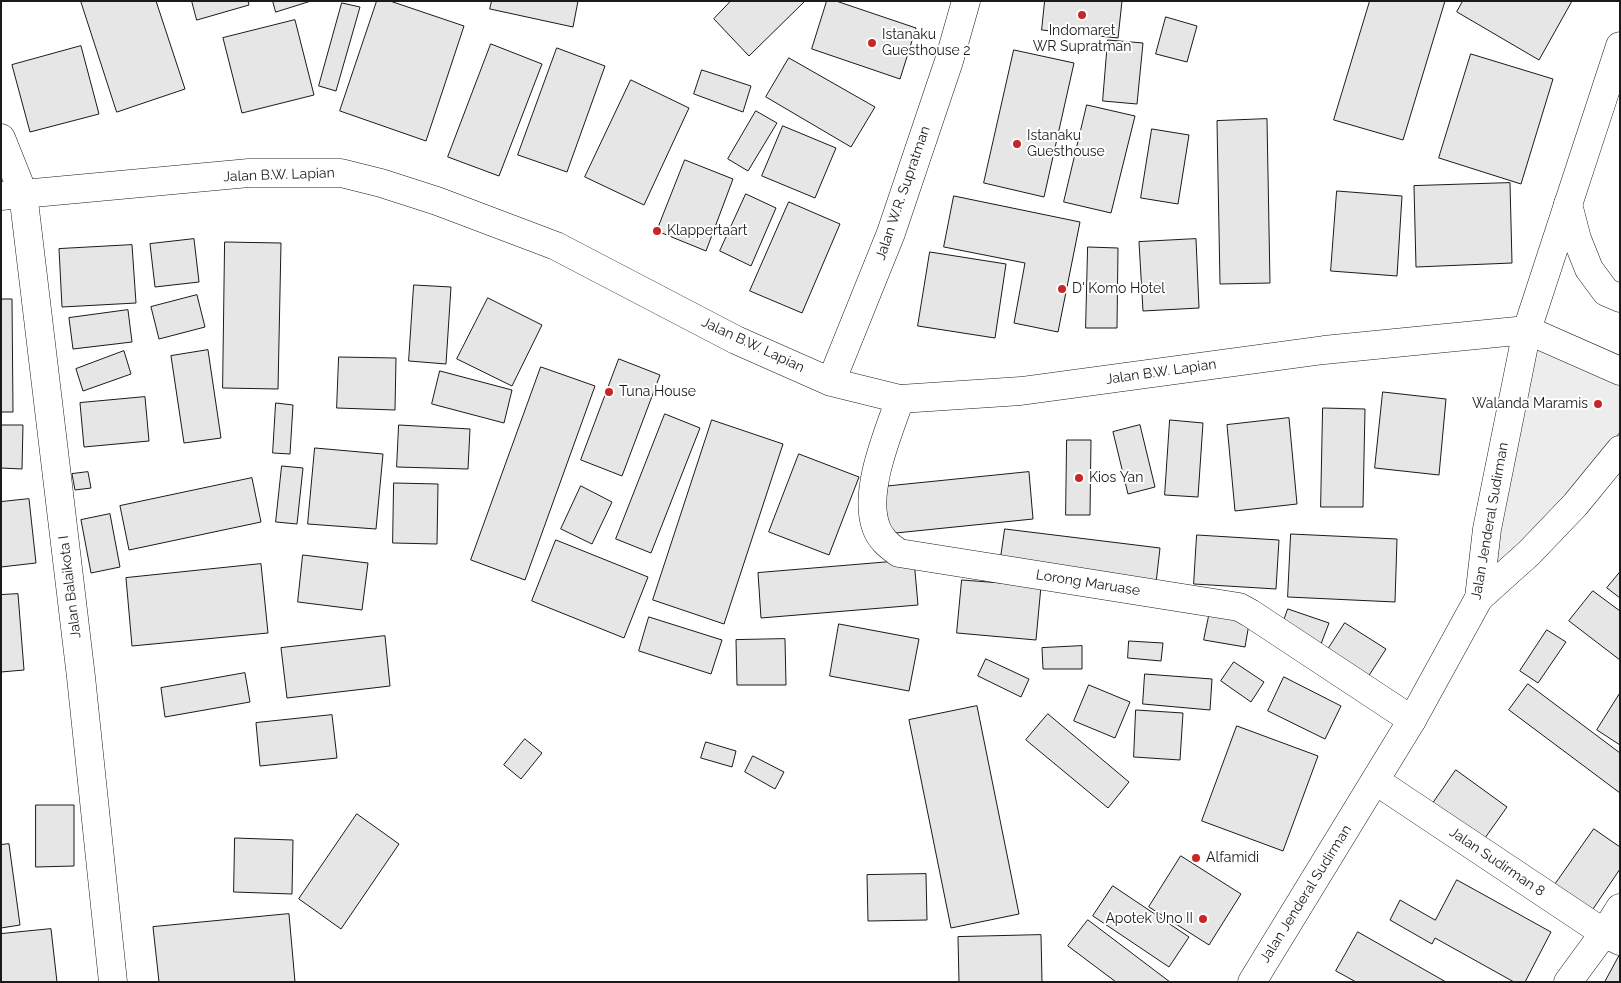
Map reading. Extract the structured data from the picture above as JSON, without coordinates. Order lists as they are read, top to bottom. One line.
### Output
{"streets":{"main road":["Jalan B.W. Lapian","Jalan W.R. Supratman","Jalan Jenderal Sudirman","Lorong Maruase","Jalan Balaikota I","Jalan Sudirman 8"]},"crossings":[["Jalan B.W. Lapian","Jalan W.R. Supratman"],["Jalan B.W. Lapian","Jalan Jenderal Sudirman"],["Jalan B.W. Lapian","Lorong Maruase"],["Jalan B.W. Lapian","Jalan Balaikota I"],["Jalan Jenderal Sudirman","Lorong Maruase"],["Jalan Jenderal Sudirman","Jalan Sudirman 8"]],"places":["Indomaret WR Supratman","Istanaku Guesthouse 2","Istanaku Guesthouse","Klappertaart","D' Komo Hotel","Tuna House","Walanda Maramis","Kios Yan","Alfamidi","Apotek Uno II"]}
